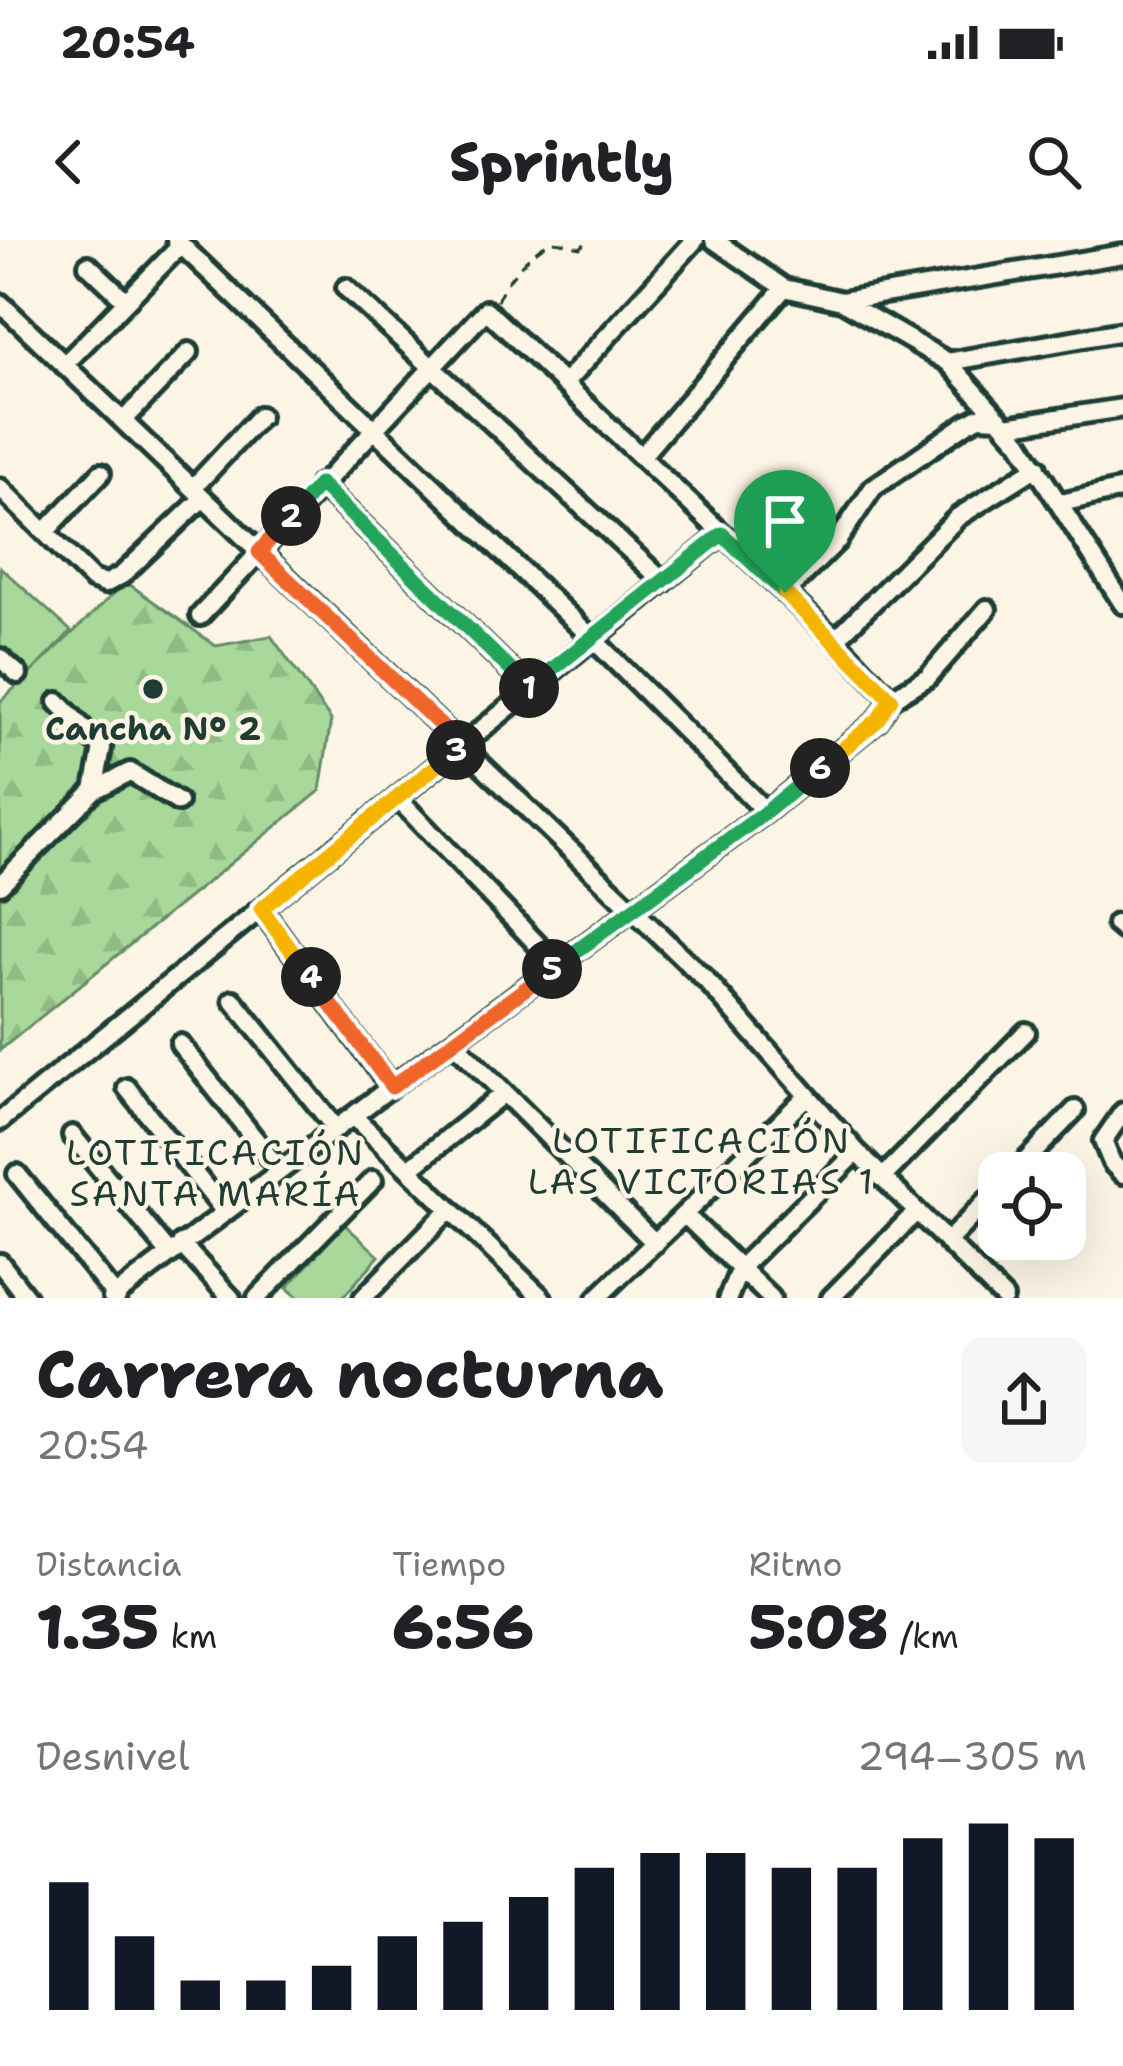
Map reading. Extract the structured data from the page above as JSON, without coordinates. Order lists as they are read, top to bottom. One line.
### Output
{"districts":["LOTIFICACIÓN LAS VICTORIAS 1","LOTIFICACIÓN SANTA MARÍA"],"places":["Cancha Nº 2"],"page":{"status":"20:54","header":"Sprintly","pins":["2","1","3","6","5","4"],"heading":["Carrera nocturna","20:54"],"stats":[["Distancia","1.35 km"],["Tiempo","6:56"],["Ritmo","5:08 /km"]],"chart":["Desnivel","294–305 m"]}}
